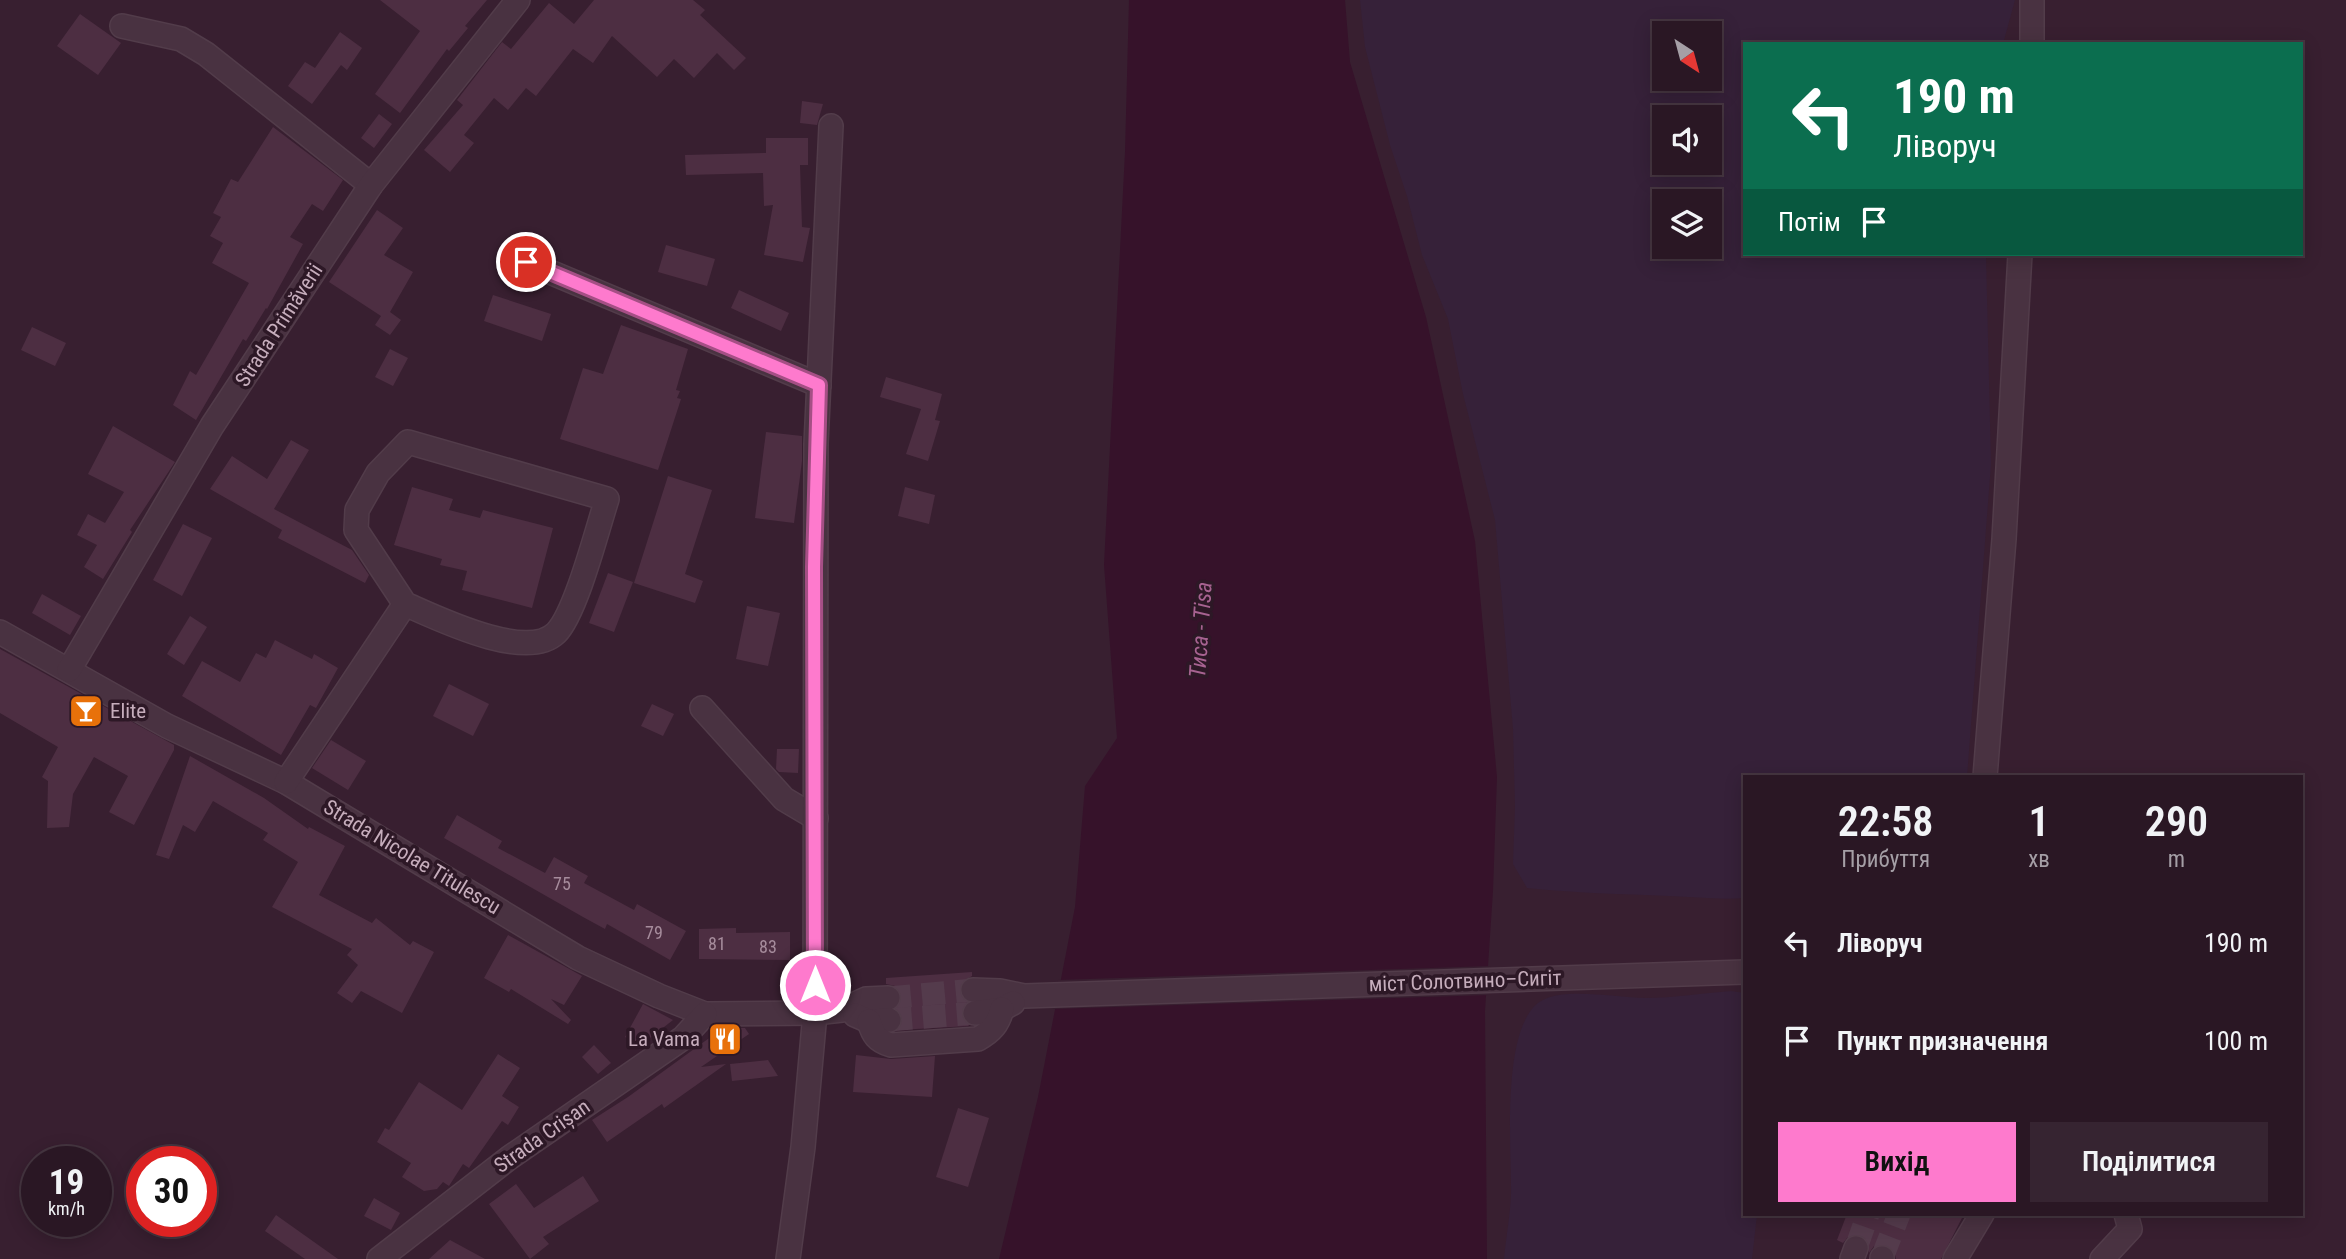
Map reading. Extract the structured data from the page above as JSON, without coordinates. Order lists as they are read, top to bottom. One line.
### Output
{"streets":{"street":["Strada Primăverii","Strada Nicolae Titulescu","міст Солотвино–Сигіт","Strada Crișan"]},"crossings":[["Strada Primăverii","Strada Nicolae Titulescu"],["Strada Nicolae Titulescu","Strada Crișan"]],"water":["Тиса - Tisa"],"places":{"bar":["Elite"],"restaurant":["La Vama"]},"house_numbers":["75","79","81","83"],"north":"bottom right","page":{"turn":["190 m","Ліворуч"],"then":"Потім","eta":["22:58","Прибуття","1","хв","290","m"],"list":[{"name":"Ліворуч","value":"190 m"},{"name":"Пункт призначення","value":"100 m"}],"buttons":["Вихід","Поділитися"],"speed":"19 km/h","limit":"30"}}
